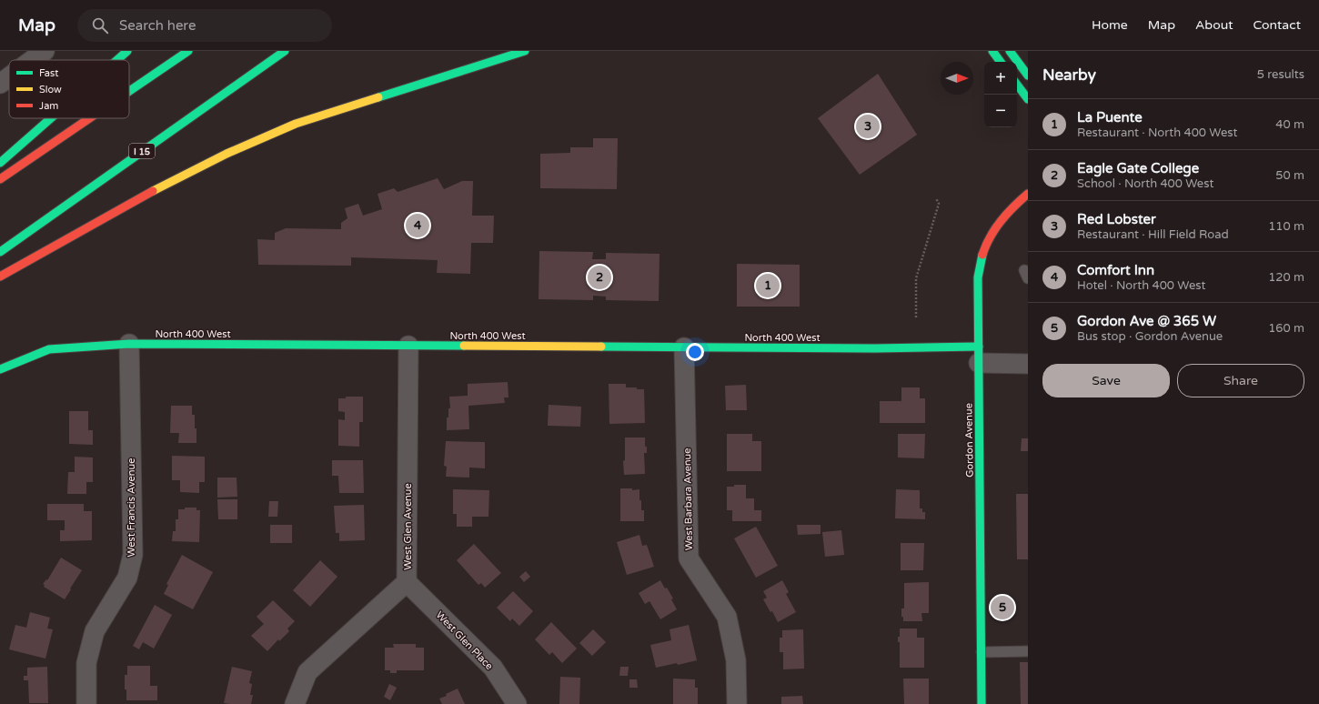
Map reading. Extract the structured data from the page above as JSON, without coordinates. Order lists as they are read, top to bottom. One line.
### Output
{"streets":{"main road":["I 15","North 400 West","Gordon Avenue"],"street":["West Barbara Avenue","West Francis Avenue","West Glen Avenue","West Glen Place"]},"crossings":[["North 400 West","Gordon Avenue"],["North 400 West","West Barbara Avenue"],["North 400 West","West Francis Avenue"],["North 400 West","West Glen Avenue"],["West Glen Avenue","West Glen Place"]],"legend":["Fast","Slow","Jam"],"north":"right","page":{"header":"Map","search":"Search here","nav":["Home","Map","About","Contact"],"heading":["Nearby","5 results"],"map_buttons":["+","−"],"list":[{"mark":"1","name":"La Puente","note":"Restaurant · North 400 West","value":"40 m"},{"mark":"2","name":"Eagle Gate College","note":"School · North 400 West","value":"50 m"},{"mark":"3","name":"Red Lobster","note":"Restaurant · Hill Field Road","value":"110 m"},{"mark":"4","name":"Comfort Inn","note":"Hotel · North 400 West","value":"120 m"},{"mark":"5","name":"Gordon Ave @ 365 W","note":"Bus stop · Gordon Avenue","value":"160 m"}],"pins":["3","4","2","1","5"],"buttons":["Save","Share"]}}
